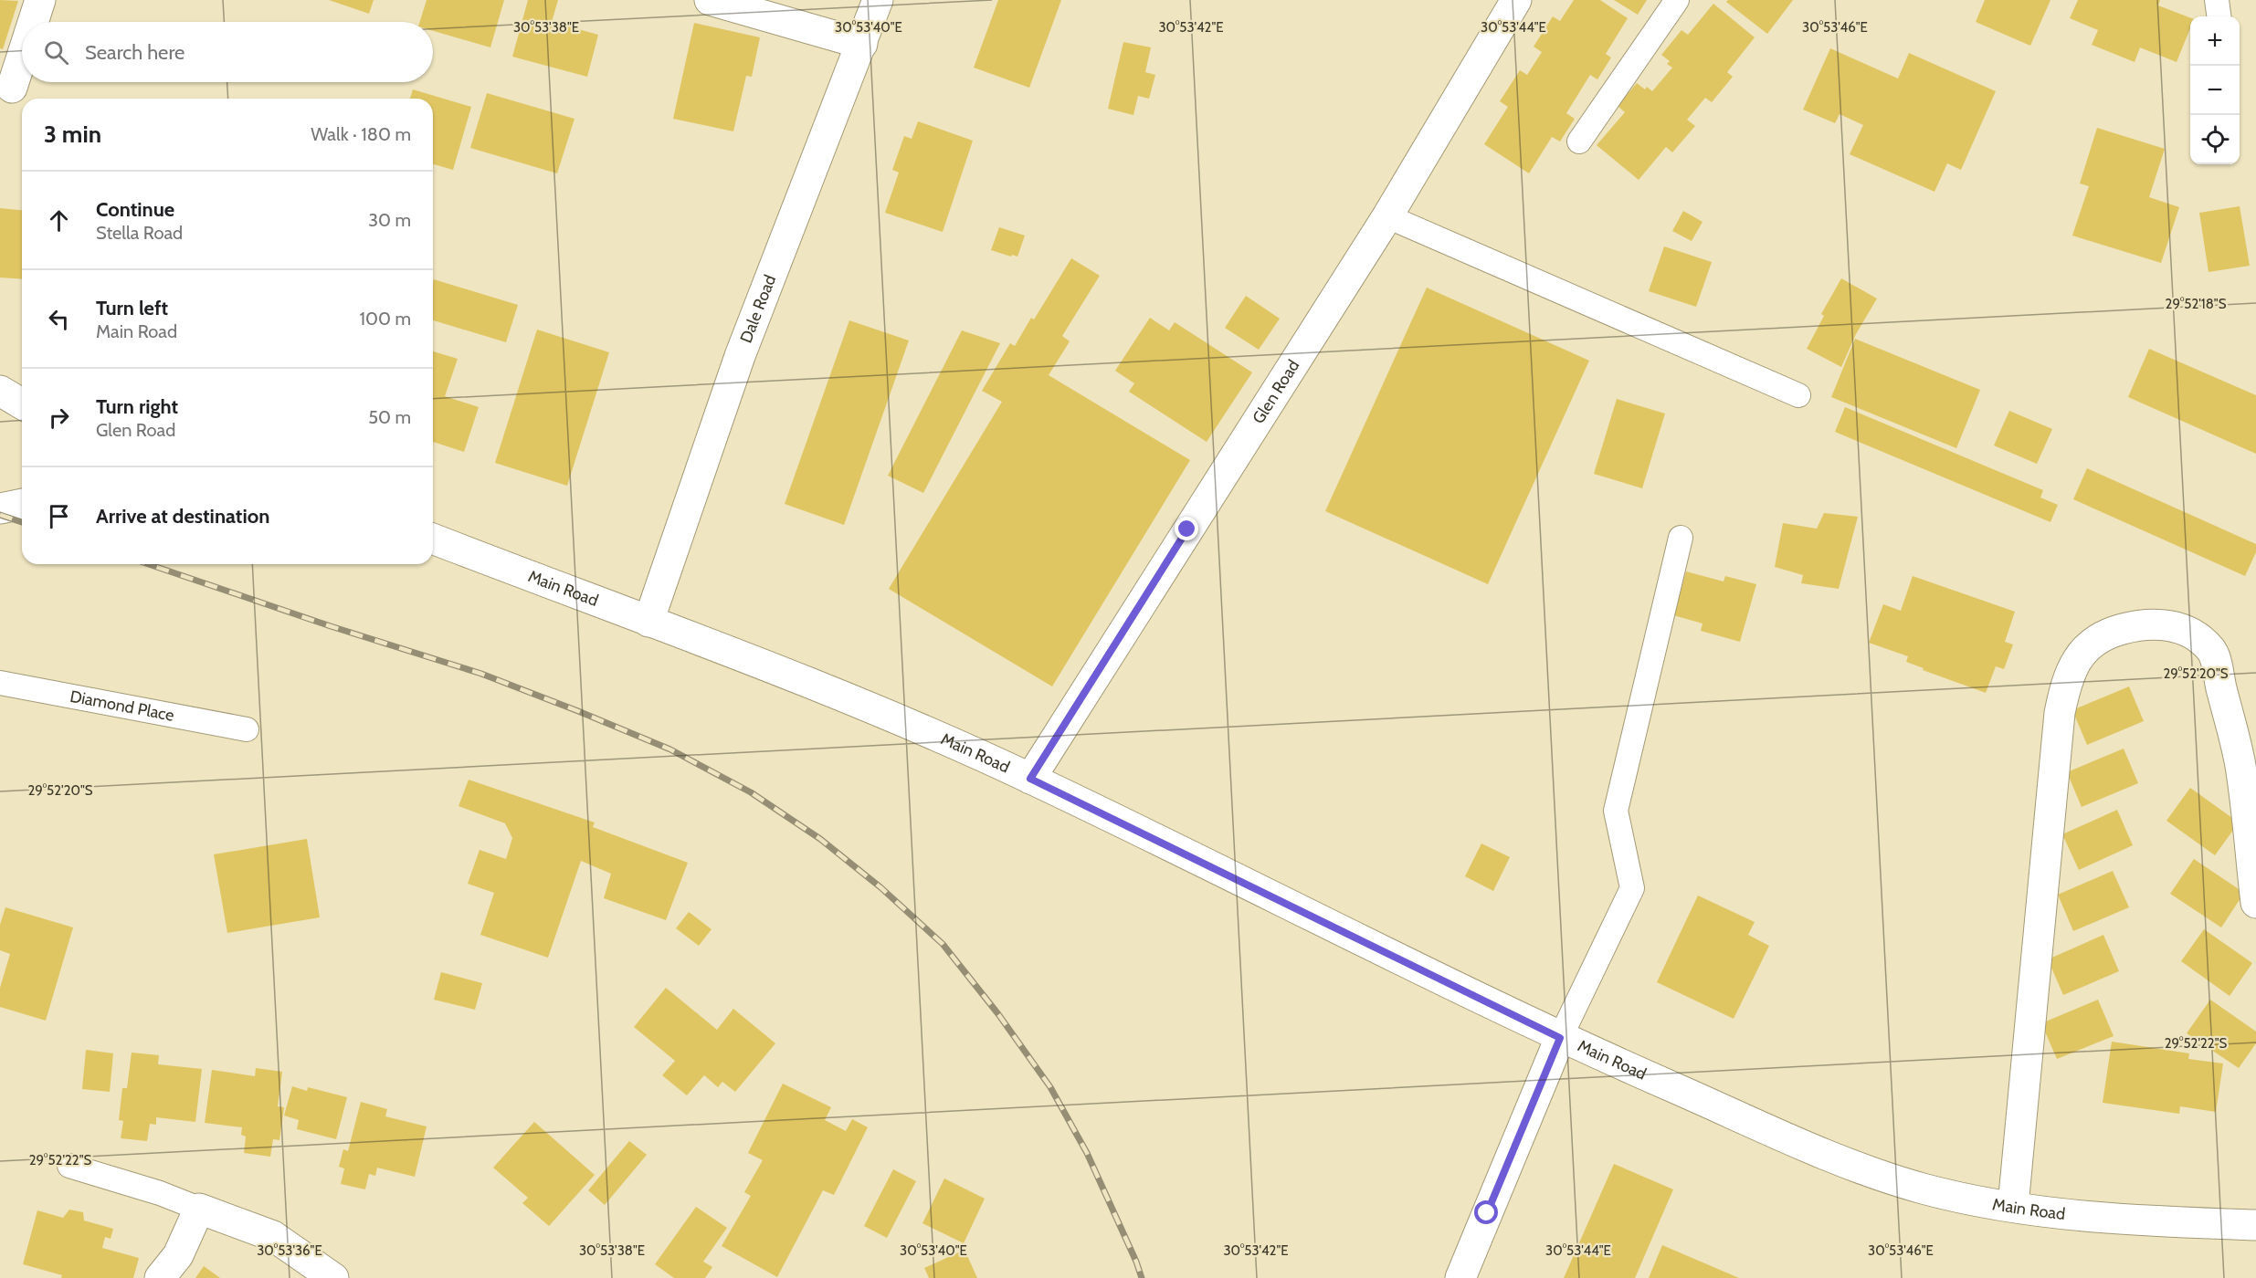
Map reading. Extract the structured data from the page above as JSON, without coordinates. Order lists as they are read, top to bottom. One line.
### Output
{"streets":{"street":["Dale Road","Glen Road","Main Road"],"lane":["Diamond Place"]},"crossings":[["Dale Road","Main Road"],["Glen Road","Main Road"]],"page":{"map_buttons":["+","−"],"search":"Search here","heading":["3 min","Walk · 180 m"],"list":[["Continue","Stella Road","30 m"],["Turn left","Main Road","100 m"],["Turn right","Glen Road","50 m"],"Arrive at destination"]},"coordinates":["30°53'38\"E","30°53'40\"E","30°53'42\"E","30°53'44\"E","30°53'46\"E","29°52'18\"S","29°52'20\"S","29°52'22\"S","30°53'36\"E"]}
